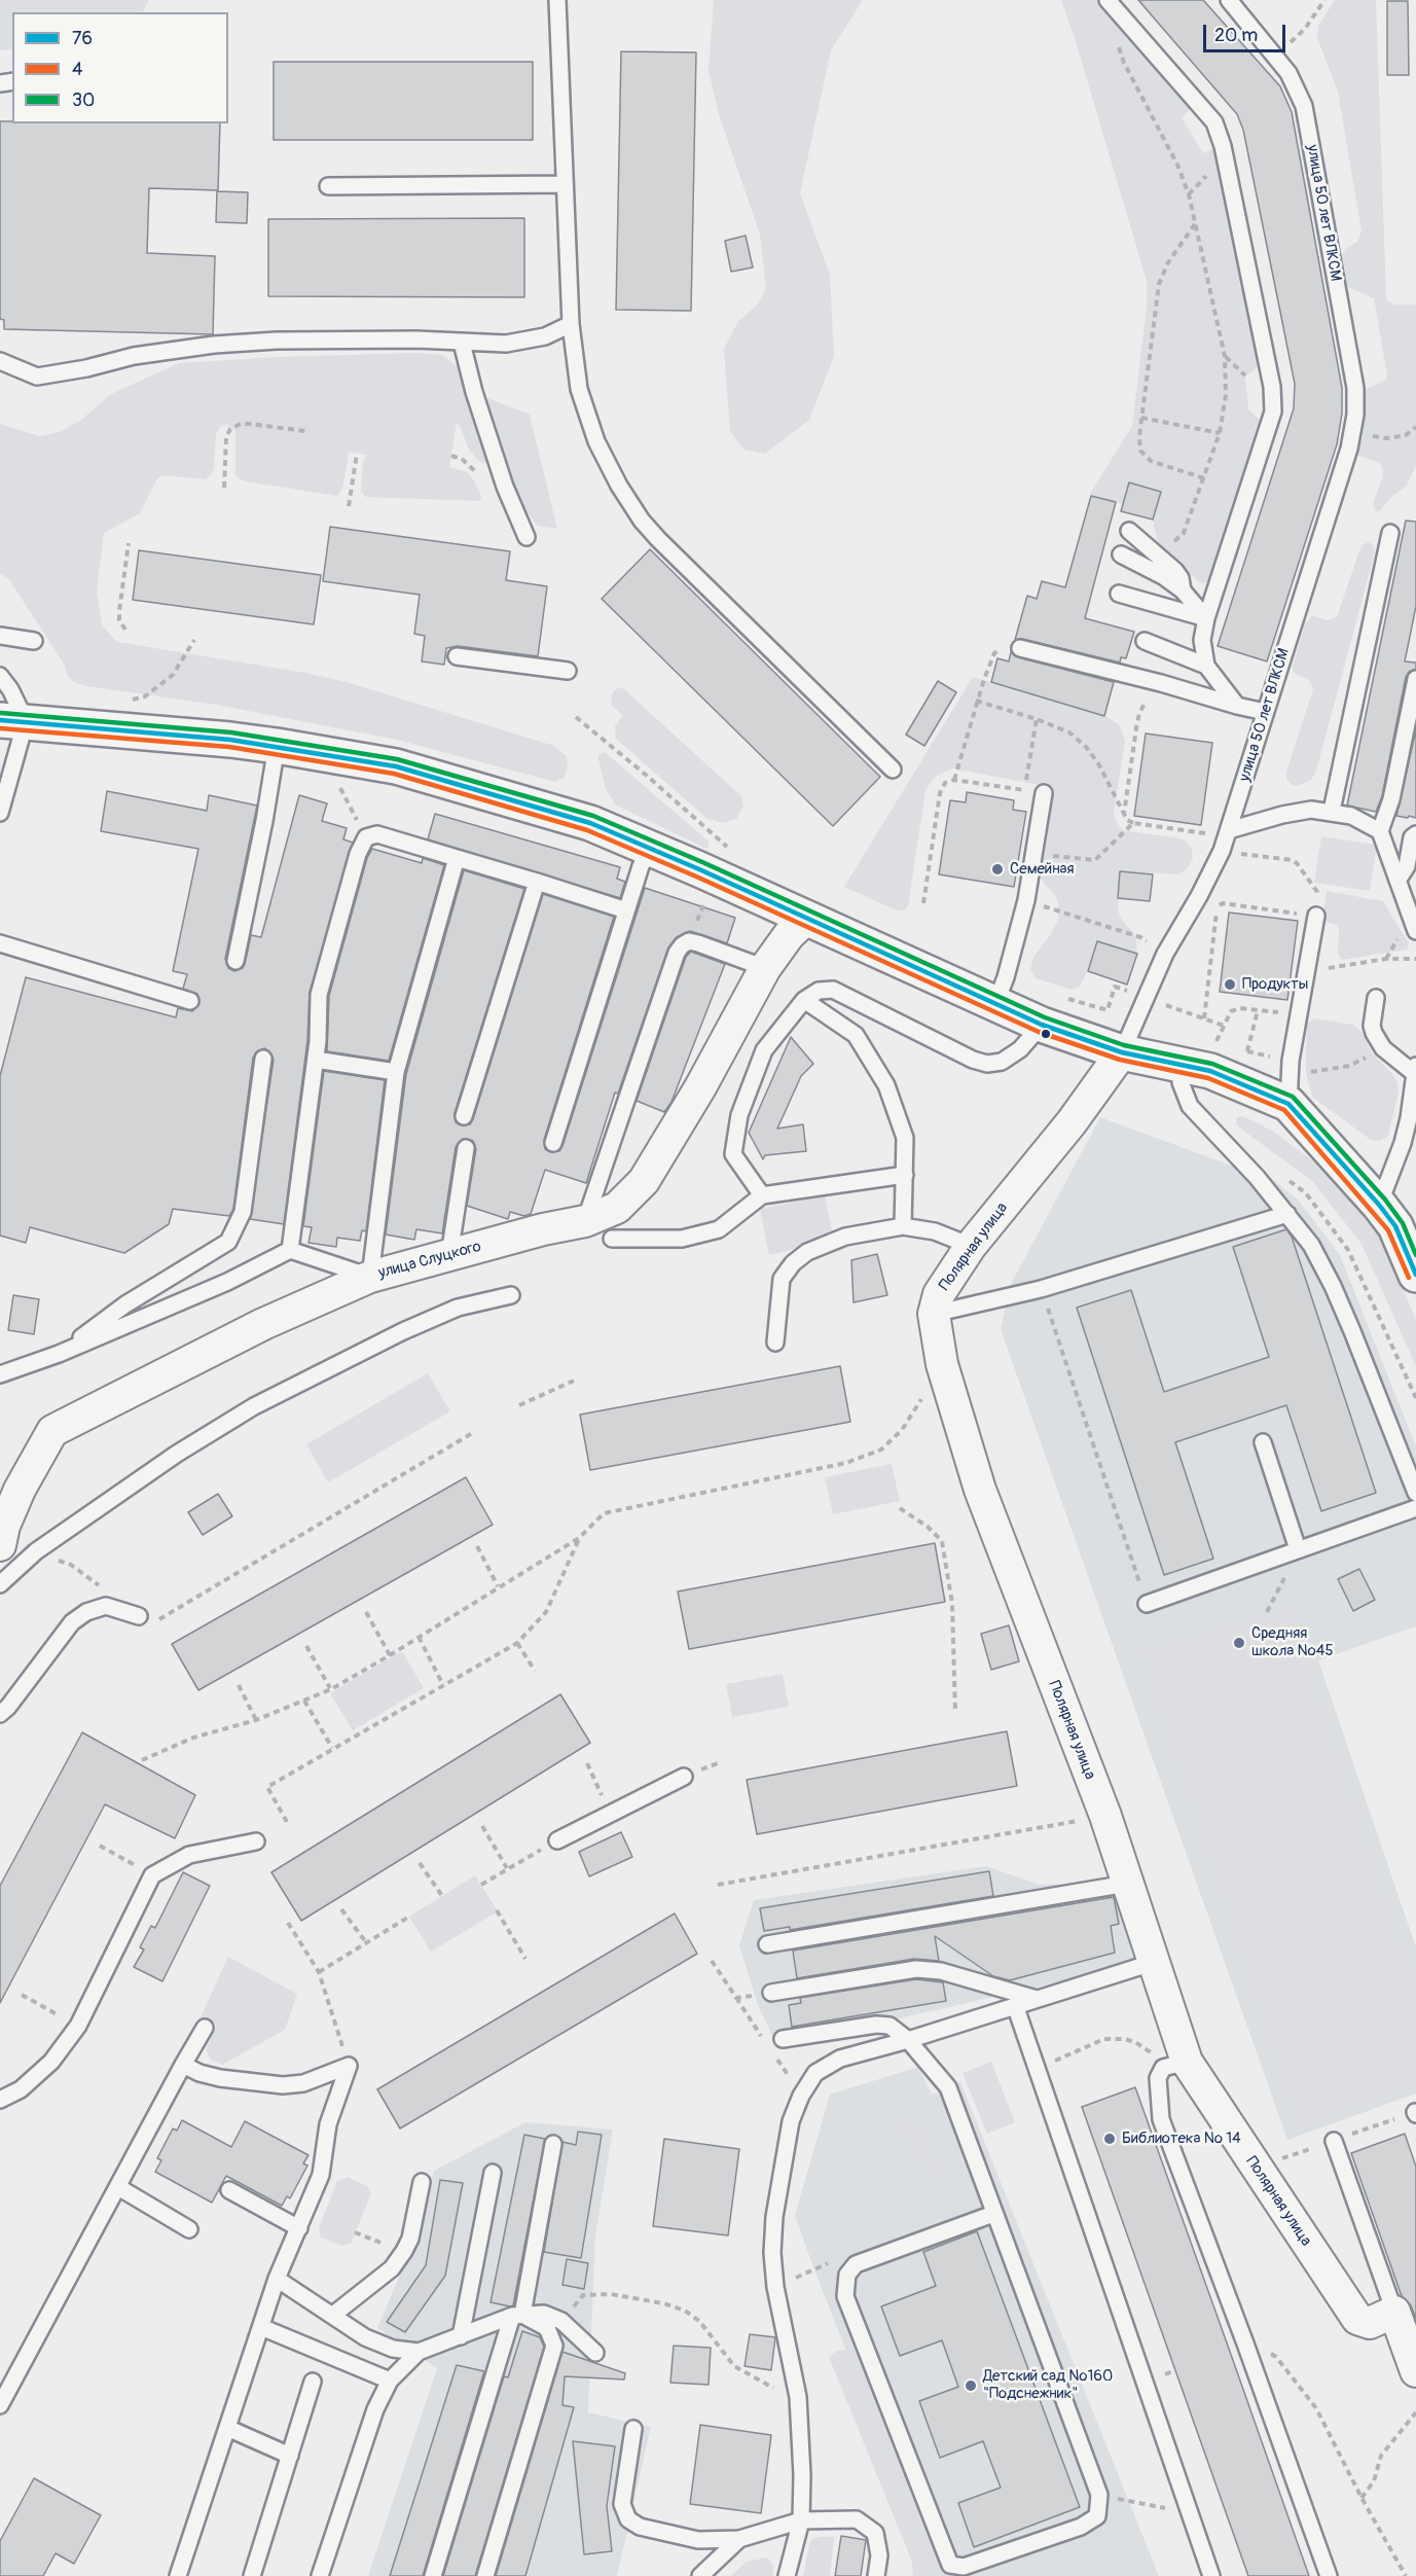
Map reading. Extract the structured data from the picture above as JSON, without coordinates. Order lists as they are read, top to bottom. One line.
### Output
{"streets":{"street":["Полярная улица","улица Слуцкого"],"lane":["улица 50 лет ВЛКСМ"]},"crossings":[["улица 50 лет ВЛКСМ","Полярная улица"]],"places":["Семейная","Продукты","Средняя школа №45","Библиотека № 14","Детский сад №160 \"Подснежник\""],"lines":["transit line 30","transit line 76","transit line 4"],"legend":["76","4","30"],"scale_bar":"20 m"}
